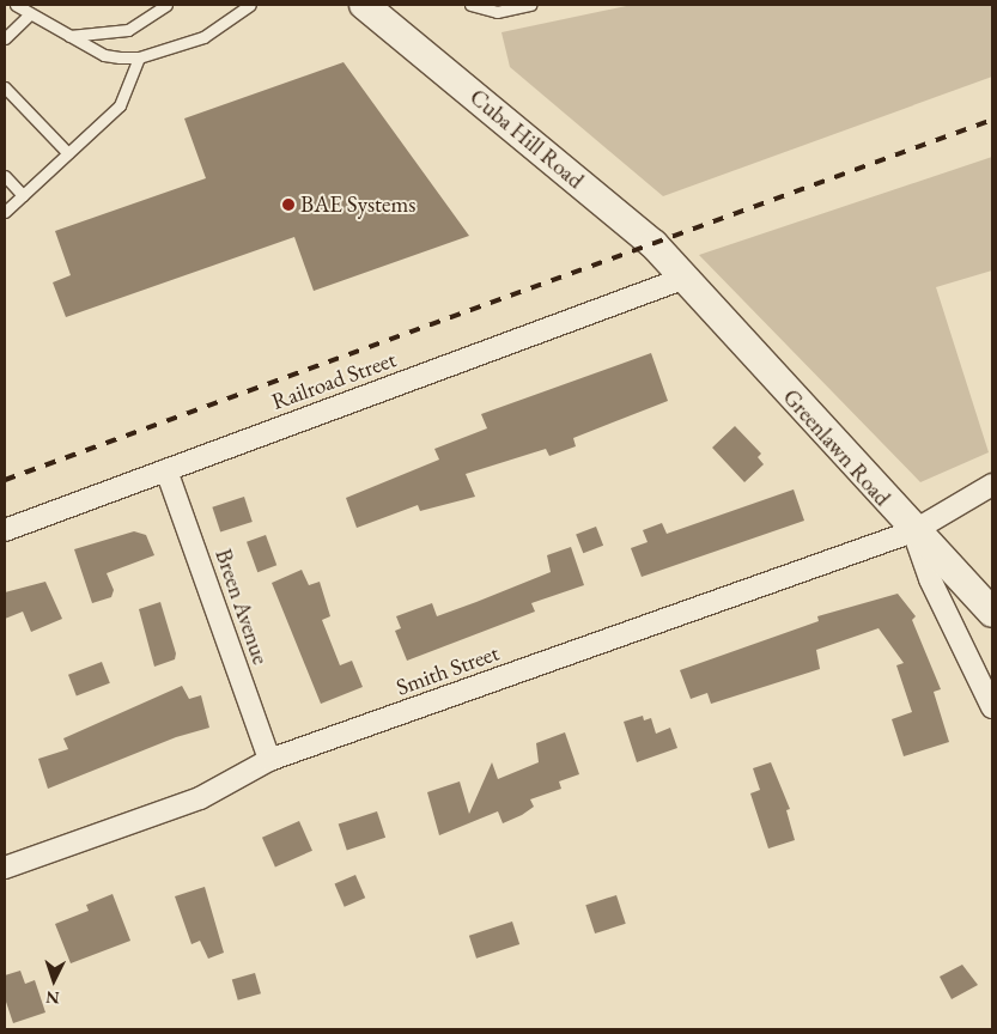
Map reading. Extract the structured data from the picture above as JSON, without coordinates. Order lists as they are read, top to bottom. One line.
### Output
{"streets":{"main road":["Cuba Hill Road","Greenlawn Road"],"street":["Railroad Street","Breen Avenue","Smith Street"]},"crossings":[["Cuba Hill Road","Railroad Street"],["Cuba Hill Road","Greenlawn Road"],["Railroad Street","Greenlawn Road"],["Railroad Street","Breen Avenue"],["Greenlawn Road","Smith Street"],["Breen Avenue","Smith Street"]],"places":["BAE Systems"],"north":"bottom"}
